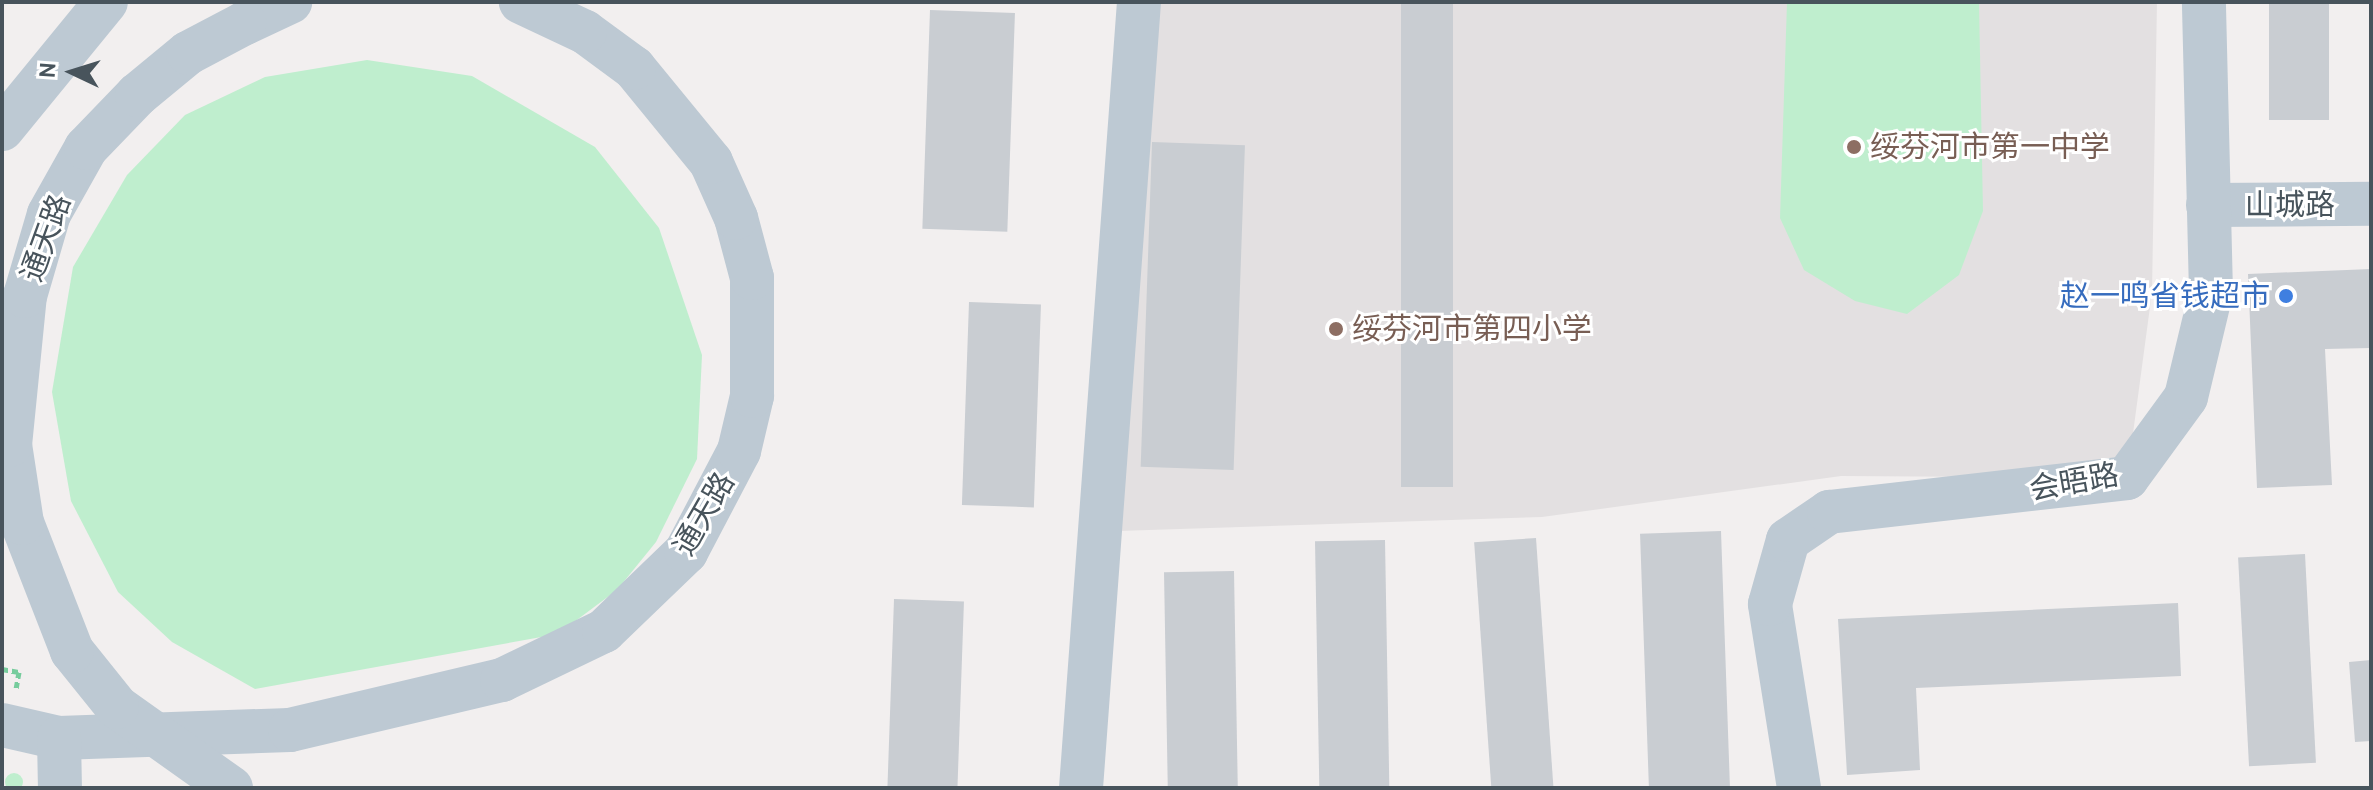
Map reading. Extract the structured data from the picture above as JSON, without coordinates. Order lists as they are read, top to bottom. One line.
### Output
{"streets":{"main road":["山城路","通天路","会晤路"]},"crossings":[["山城路","会晤路"]],"places":["绥芬河市第一中学","赵一鸣省钱超市","绥芬河市第四小学"],"north":"left"}
